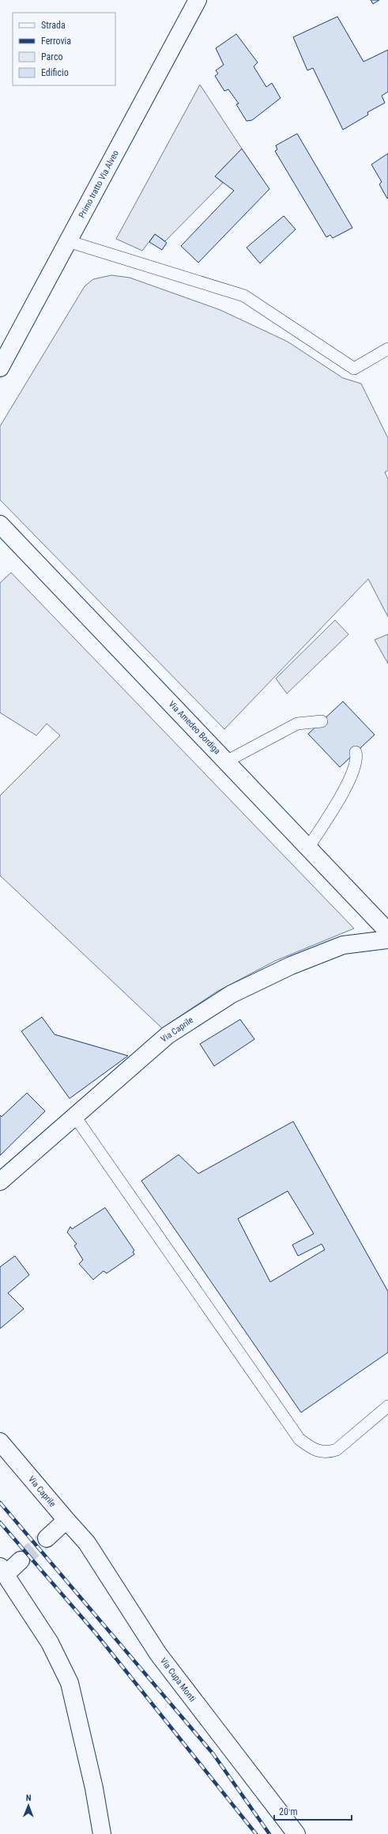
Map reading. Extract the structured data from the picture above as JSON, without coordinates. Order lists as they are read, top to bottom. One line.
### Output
{"streets":{"street":["Primo tratto Via Alveo","Via Amedeo Bordiga","Via Caprile","Via Cupa Monti"]},"crossings":[["Via Caprile","Via Cupa Monti"]],"legend":["Strada","Ferrovia","Parco","Edificio"],"scale_bar":"20 m","north":"top"}
